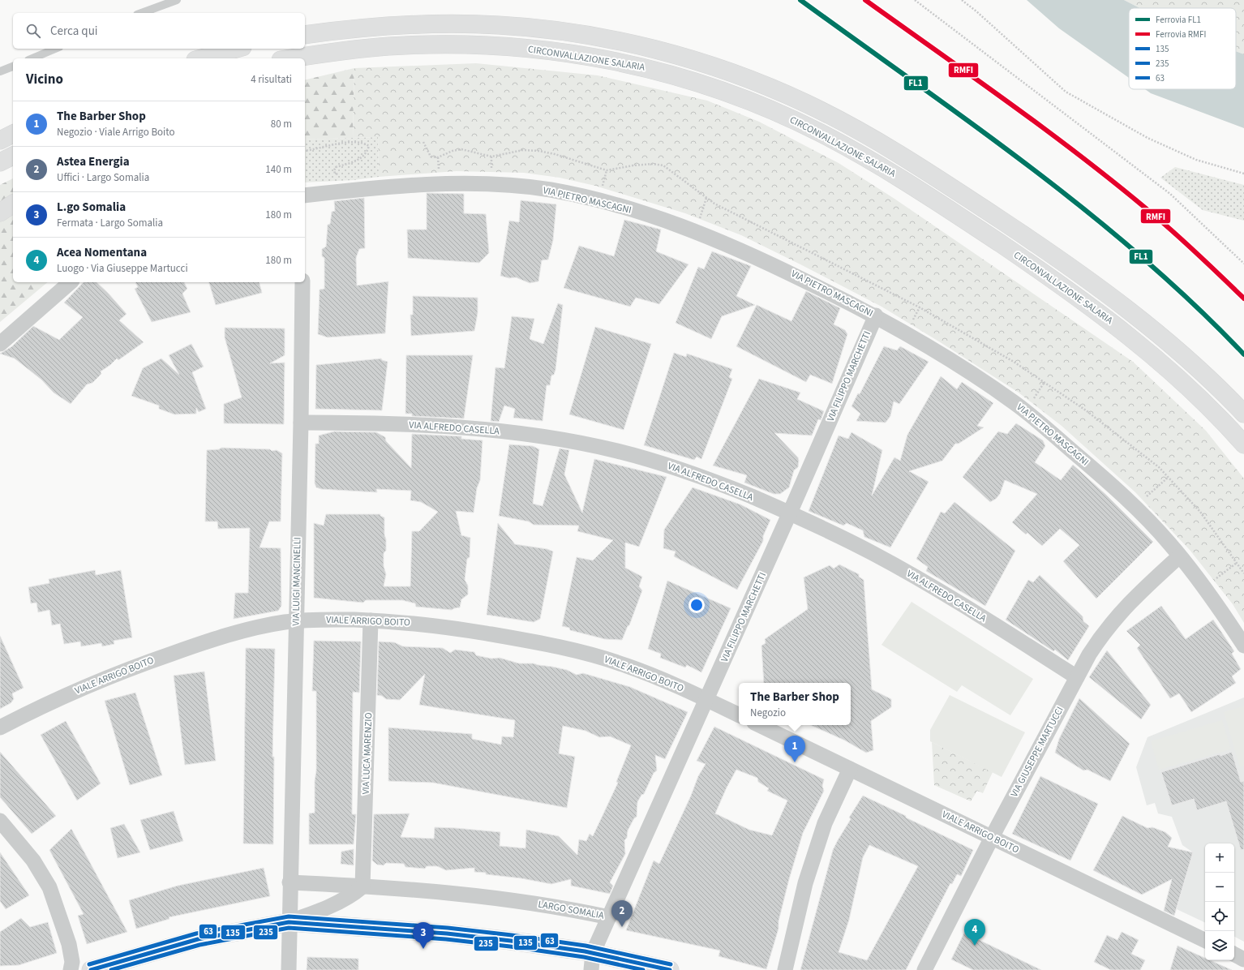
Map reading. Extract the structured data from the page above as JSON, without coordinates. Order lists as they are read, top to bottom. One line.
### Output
{"streets":{"main road":["CIRCONVALLAZIONE SALARIA"],"street":["VIA PIETRO MASCAGNI","VIA FILIPPO MARCHETTI","VIA ALFREDO CASELLA","VIA LUIGI MANCINELLI","VIALE ARRIGO BOITO","VIA GIUSEPPE MARTUCCI","VIA LUCA MARENZIO","LARGO SOMALIA"]},"crossings":[["VIA PIETRO MASCAGNI","VIA FILIPPO MARCHETTI"],["VIA PIETRO MASCAGNI","VIA GIUSEPPE MARTUCCI"],["VIA FILIPPO MARCHETTI","VIA ALFREDO CASELLA"],["VIA FILIPPO MARCHETTI","VIALE ARRIGO BOITO"],["VIA FILIPPO MARCHETTI","LARGO SOMALIA"],["VIA ALFREDO CASELLA","VIA LUIGI MANCINELLI"],["VIA ALFREDO CASELLA","VIA GIUSEPPE MARTUCCI"],["VIA LUIGI MANCINELLI","VIALE ARRIGO BOITO"],["VIA LUIGI MANCINELLI","LARGO SOMALIA"],["VIALE ARRIGO BOITO","VIA GIUSEPPE MARTUCCI"],["VIALE ARRIGO BOITO","VIA LUCA MARENZIO"],["VIA LUCA MARENZIO","LARGO SOMALIA"]],"lines":["rail line FL1","rail line RMFI","transit line 63","transit line 135","transit line 235"],"legend":["Ferrovia FL1","Ferrovia RMFI","135","235","63"],"page":{"search":"Cerca qui","heading":["Vicino","4 risultati"],"list":[{"mark":"1","name":"The Barber Shop","note":"Negozio · Viale Arrigo Boito","value":"80 m"},{"mark":"2","name":"Astea Energia","note":"Uffici · Largo Somalia","value":"140 m"},{"mark":"3","name":"L.go Somalia","note":"Fermata · Largo Somalia","value":"180 m"},{"mark":"4","name":"Acea Nomentana","note":"Luogo · Via Giuseppe Martucci","value":"180 m"}],"popup":["The Barber Shop","Negozio"],"pins":["1","2","4","3"],"map_buttons":["+","−"]}}
